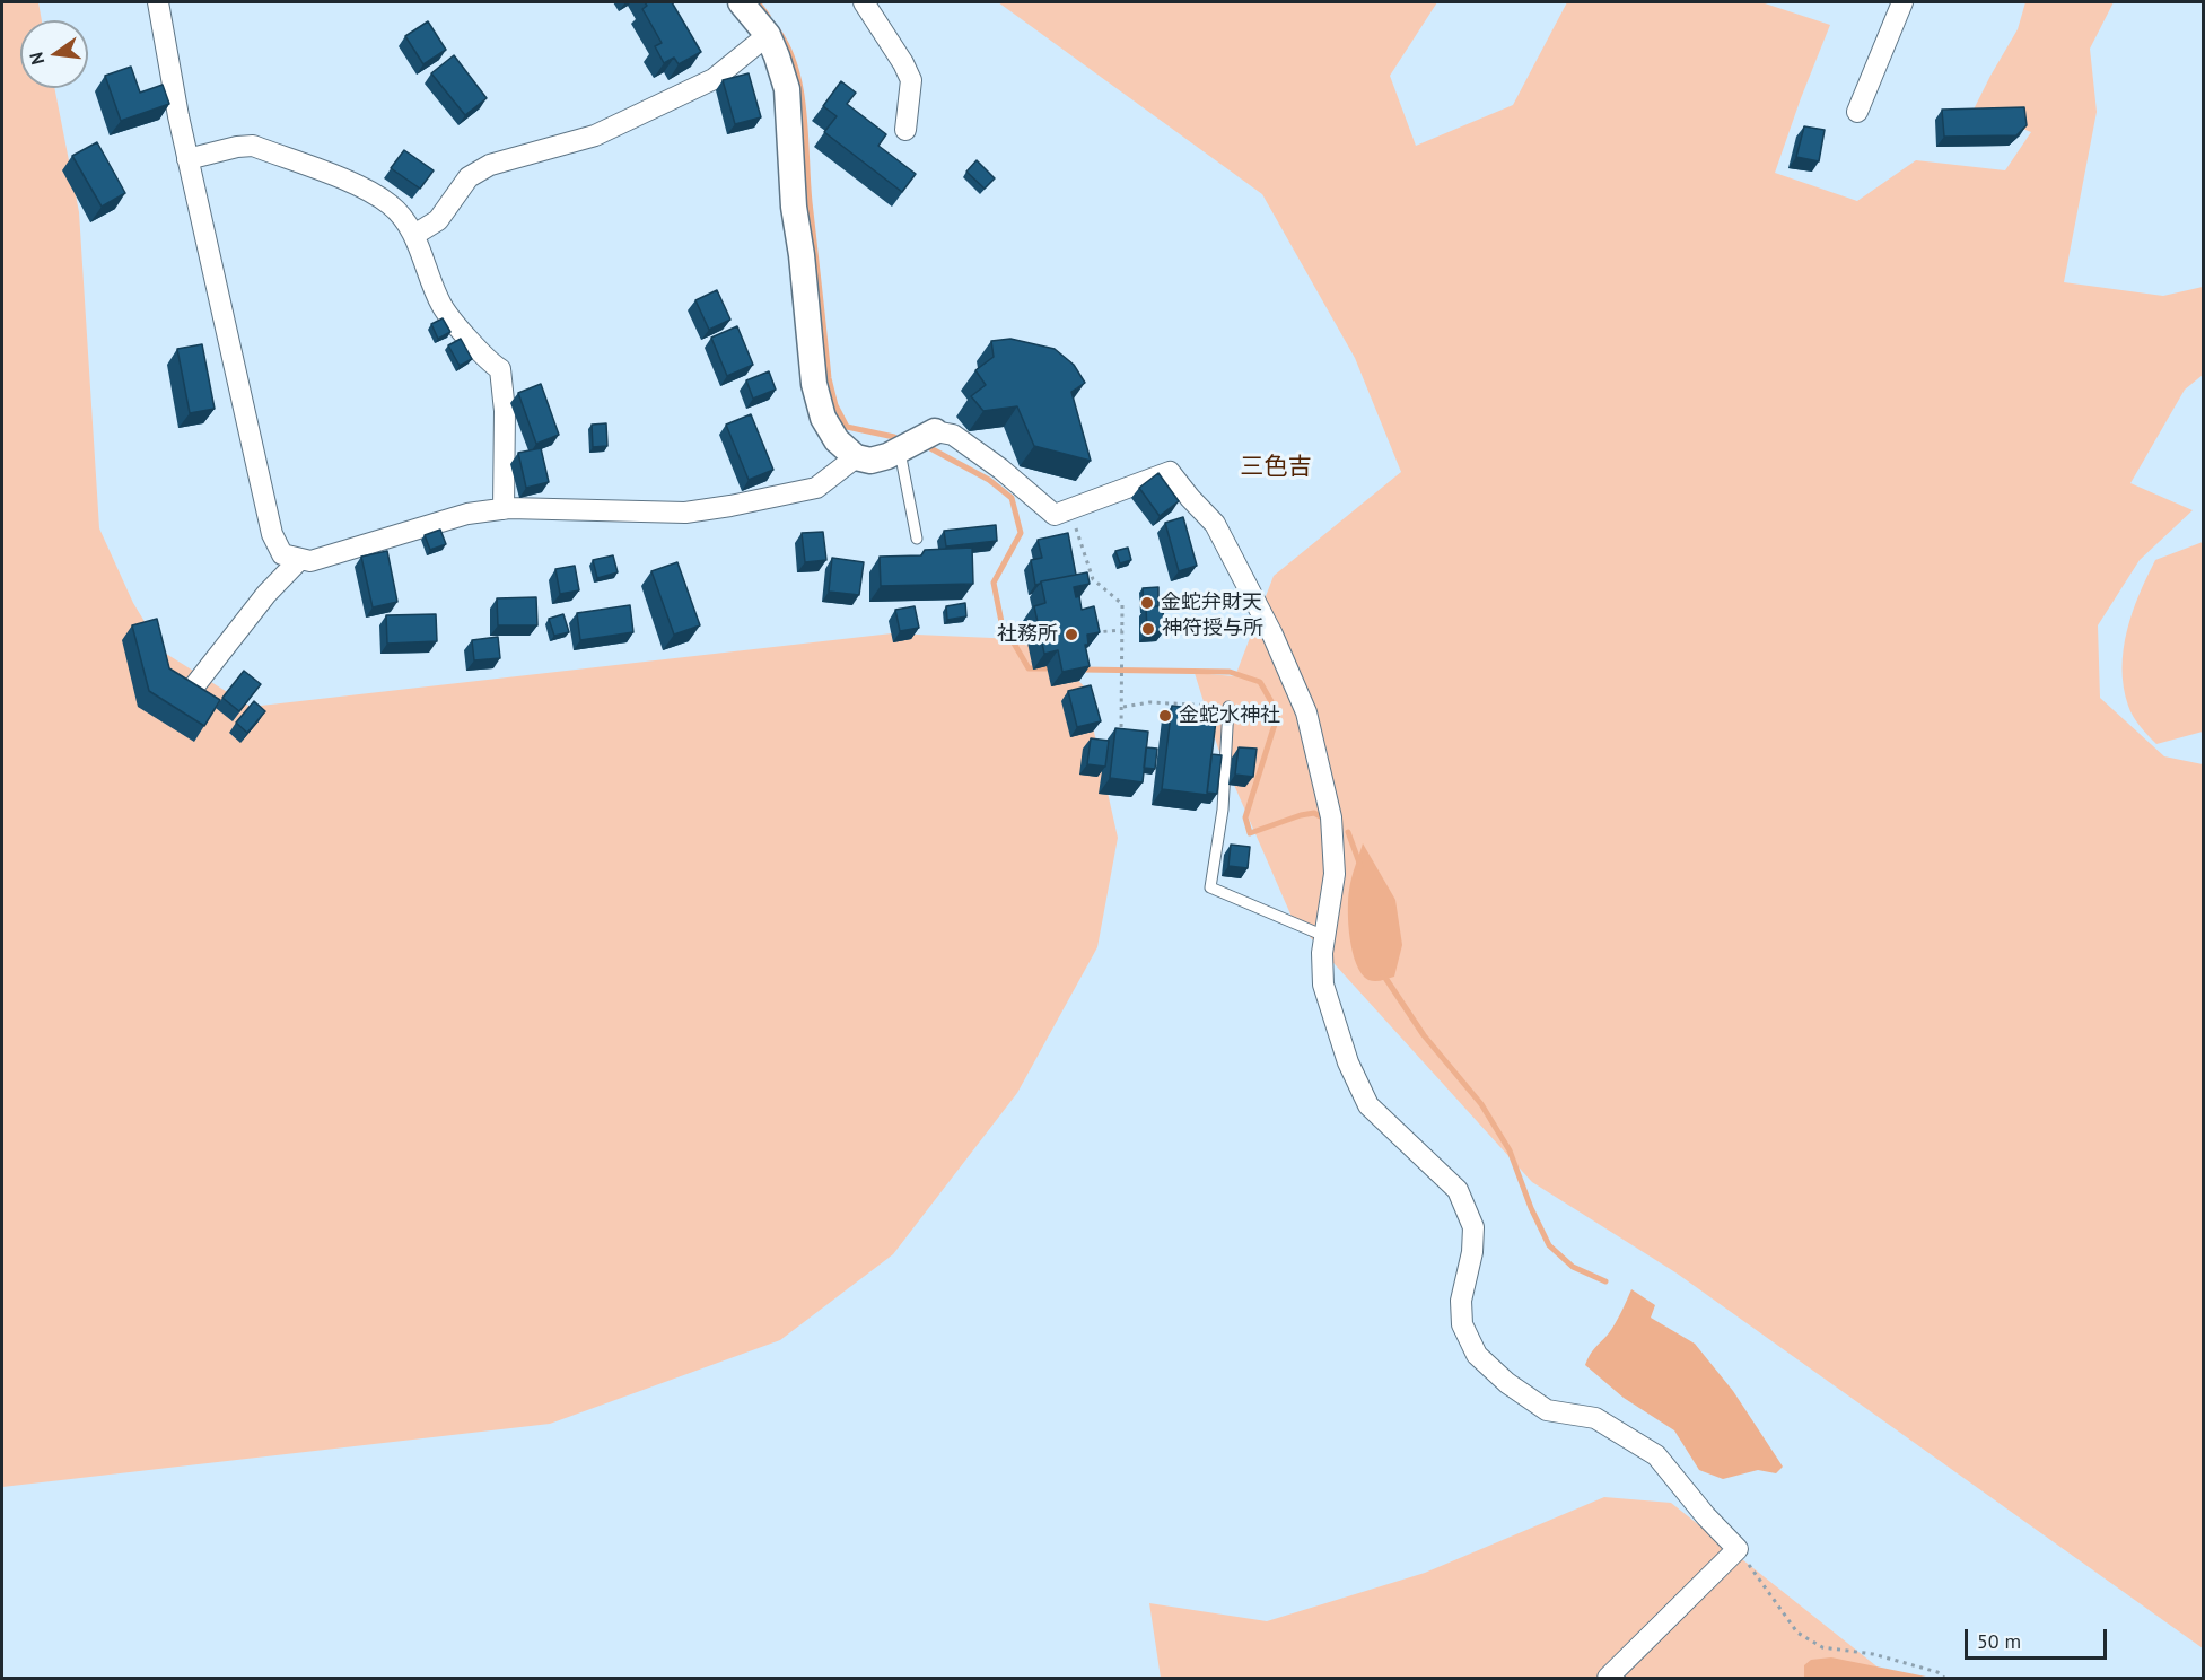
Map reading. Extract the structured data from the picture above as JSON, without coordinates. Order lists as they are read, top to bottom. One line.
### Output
{"districts":["三色吉"],"places":["金蛇弁財天","神符授与所","社務所","金蛇水神社"],"scale_bar":"50 m","north":"left"}
